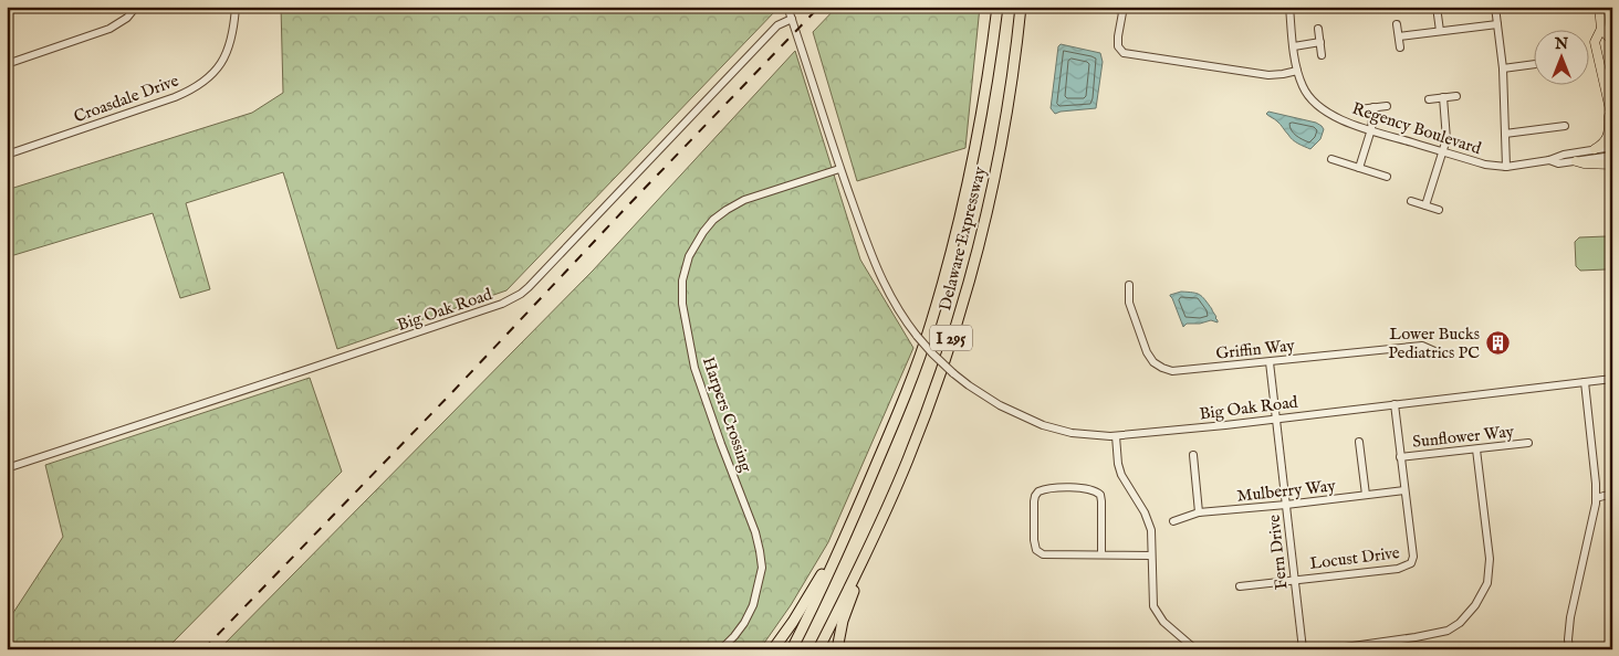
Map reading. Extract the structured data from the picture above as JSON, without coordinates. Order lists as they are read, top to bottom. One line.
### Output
{"streets":{"highway":["Delaware Expressway","I 295"],"street":["Croasdale Drive","Regency Boulevard","Big Oak Road","Griffin Way","Harpers Crossing","Sunflower Way","Mulberry Way","Fern Drive","Locust Drive"]},"crossings":[["Delaware Expressway","I 295"],["Big Oak Road","Harpers Crossing"],["Big Oak Road","Fern Drive"],["Big Oak Road","Locust Drive"],["Griffin Way","Fern Drive"],["Sunflower Way","Locust Drive"],["Mulberry Way","Fern Drive"],["Mulberry Way","Locust Drive"],["Fern Drive","Locust Drive"]],"places":{"building":["Lower Bucks Pediatrics PC"]},"north":"top"}
